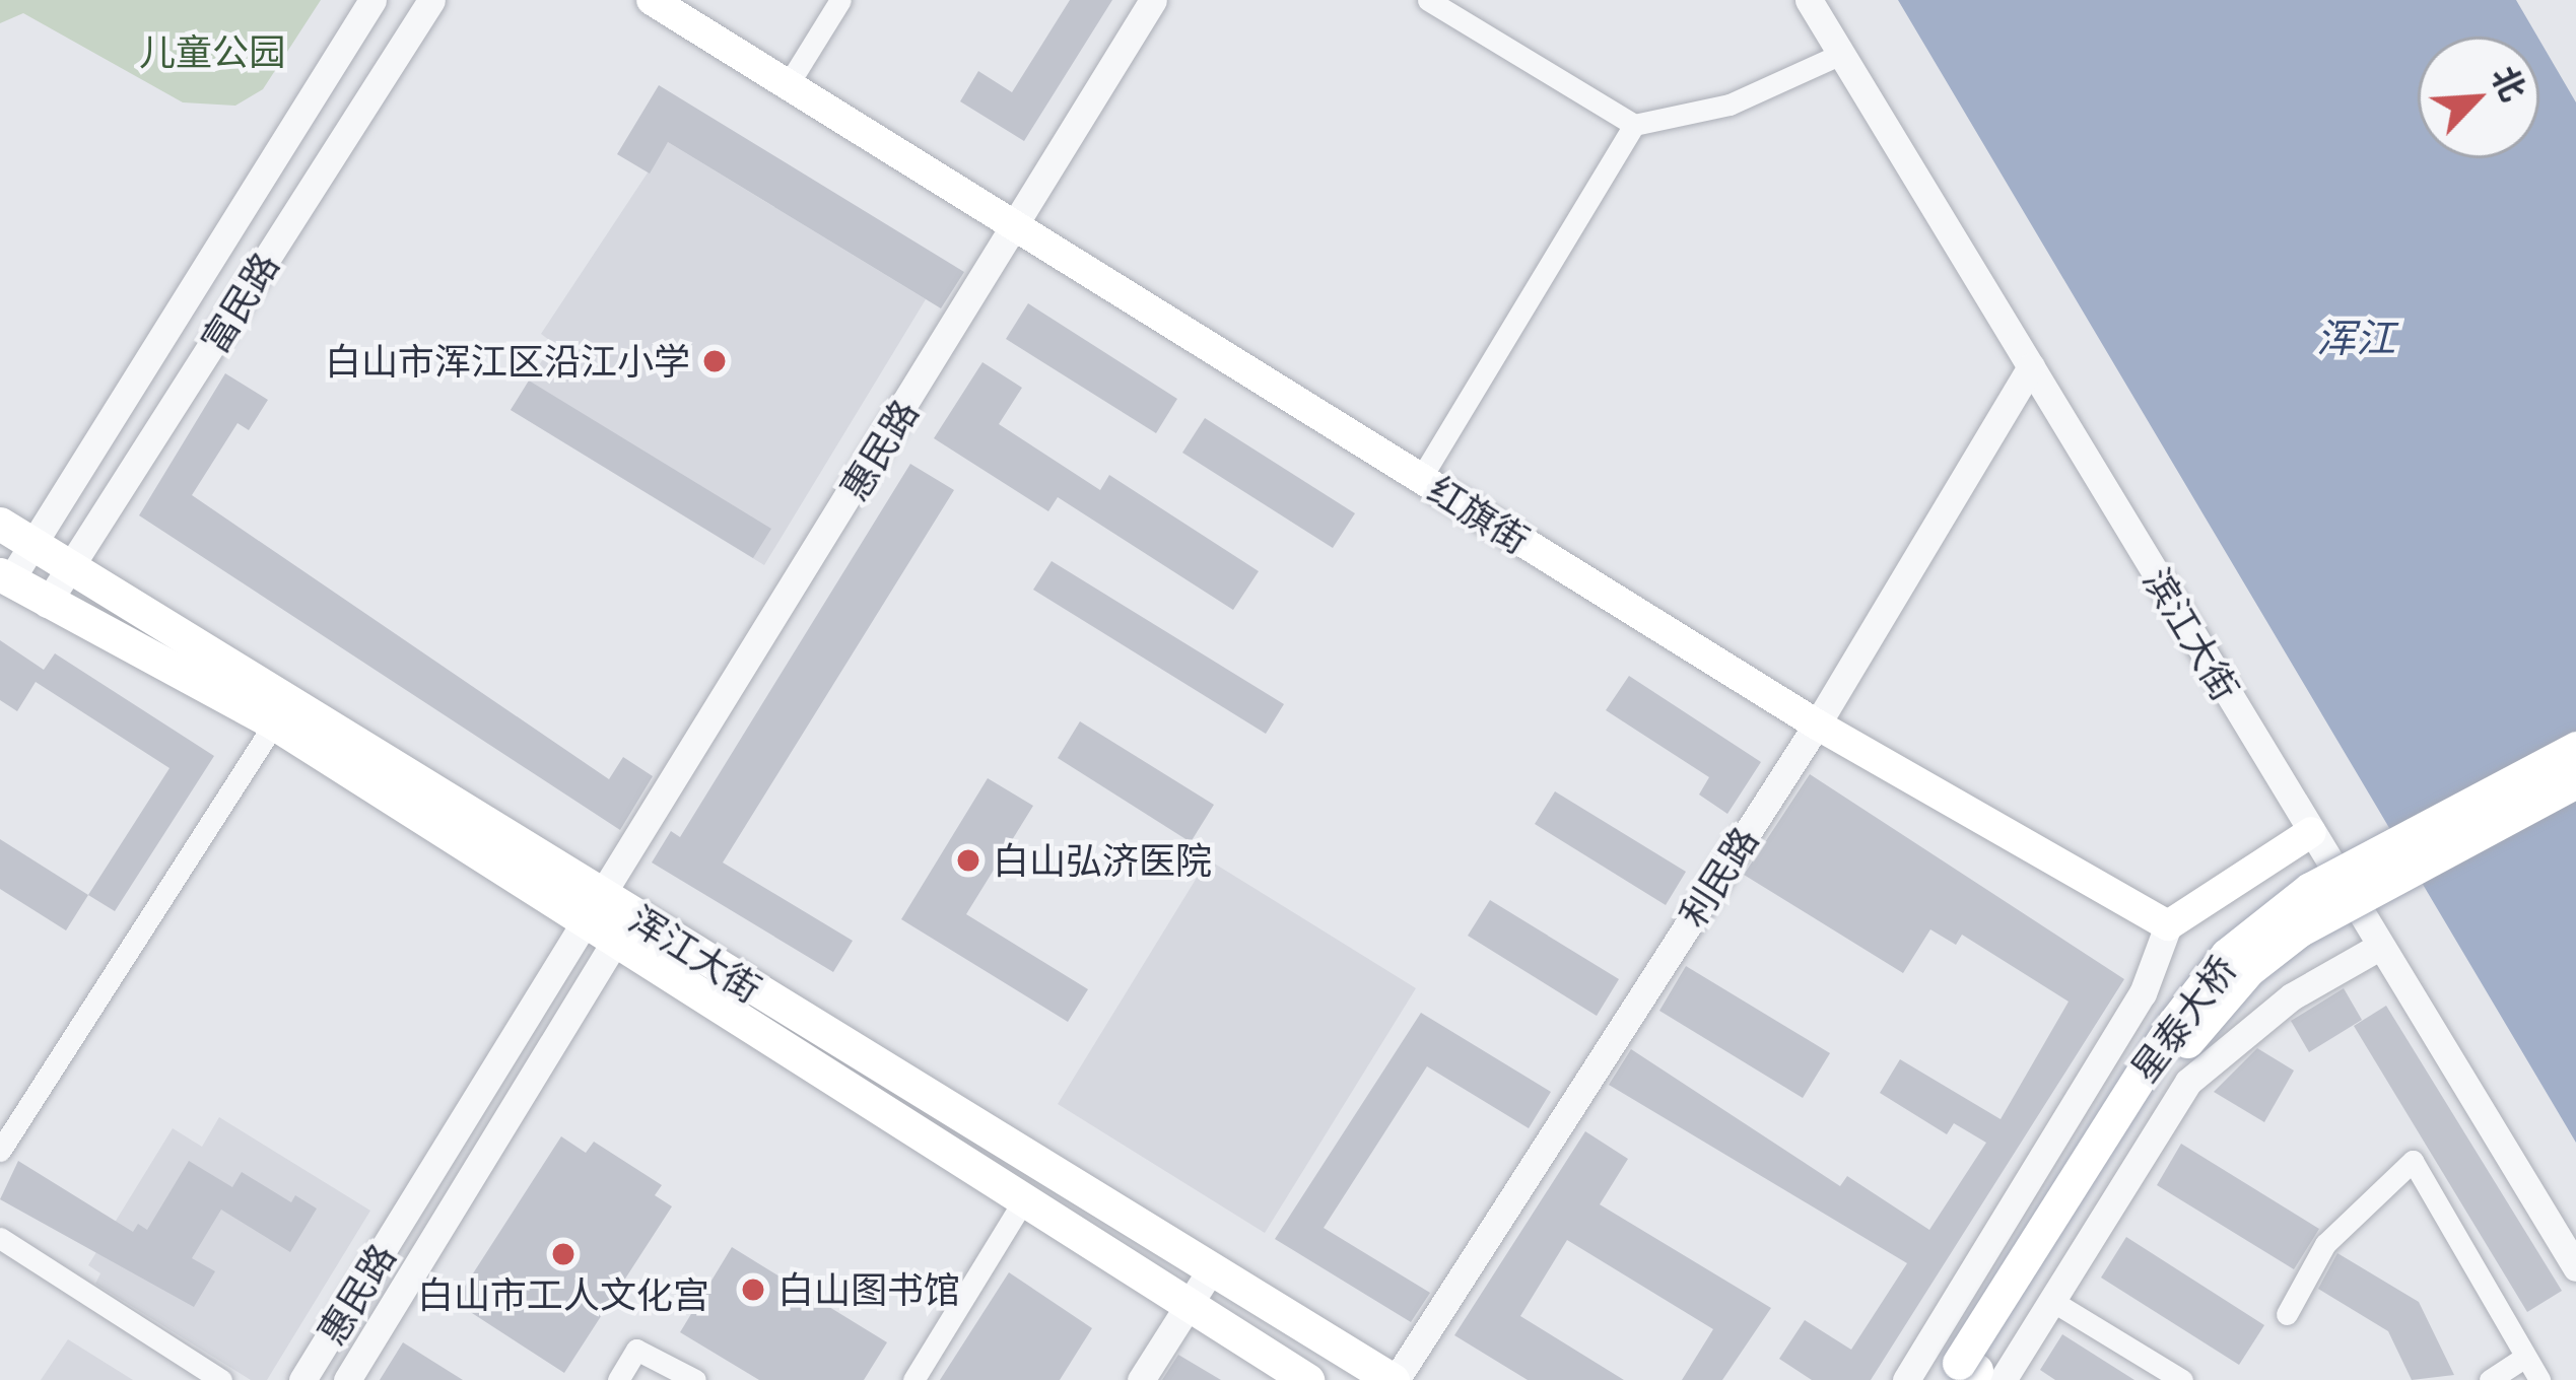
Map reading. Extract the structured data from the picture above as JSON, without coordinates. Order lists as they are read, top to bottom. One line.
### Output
{"streets":{"main road":["红旗街","浑江大街","星泰大桥"],"street":["富民路","惠民路","滨江大街","利民路"]},"crossings":[["富民路","浑江大街"],["惠民路","红旗街"],["惠民路","浑江大街"],["红旗街","利民路"],["滨江大街","利民路"],["利民路","浑江大街"]],"water":["浑江"],"parks":["儿童公园"],"places":["白山市浑江区沿江小学","白山弘济医院","白山市工人文化宫","白山图书馆"],"north":"top right"}
